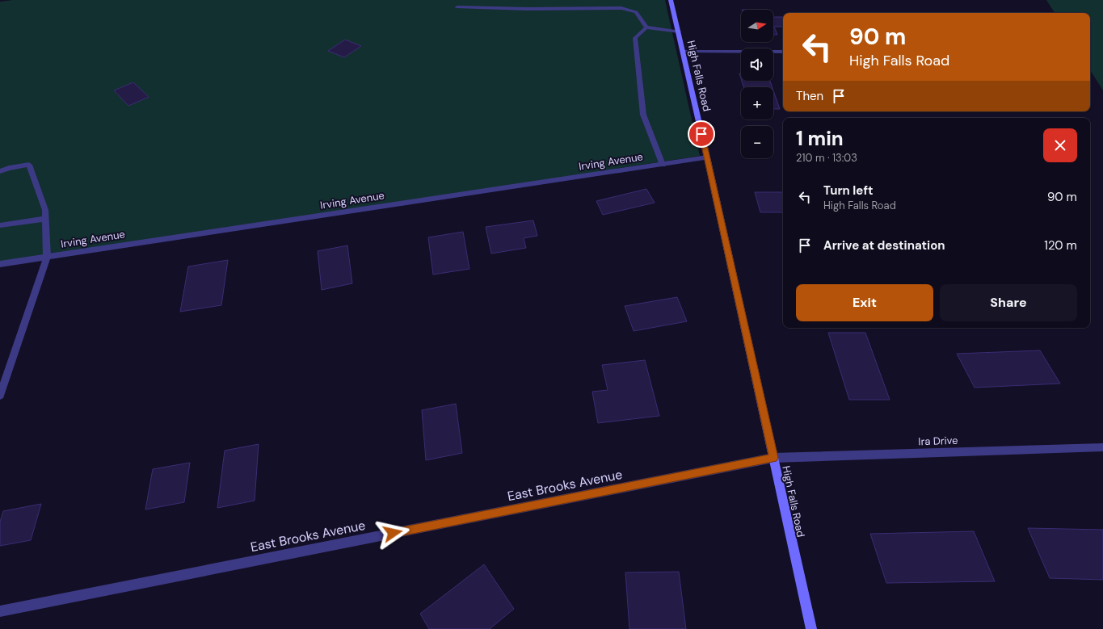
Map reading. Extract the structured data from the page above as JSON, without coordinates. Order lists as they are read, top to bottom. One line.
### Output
{"streets":{"street":["High Falls Road","Irving Avenue","Ira Drive","East Brooks Avenue"]},"crossings":[["High Falls Road","Irving Avenue"],["High Falls Road","Ira Drive"],["High Falls Road","East Brooks Avenue"],["Ira Drive","East Brooks Avenue"]],"north":"right","page":{"map_buttons":["+","−"],"turn":["90 m","High Falls Road"],"then":"Then","heading":["1 min","210 m · 13:03"],"list":[{"name":"Turn left","note":"High Falls Road","value":"90 m"},{"name":"Arrive at destination","value":"120 m"}],"buttons":["Exit","Share"]}}
